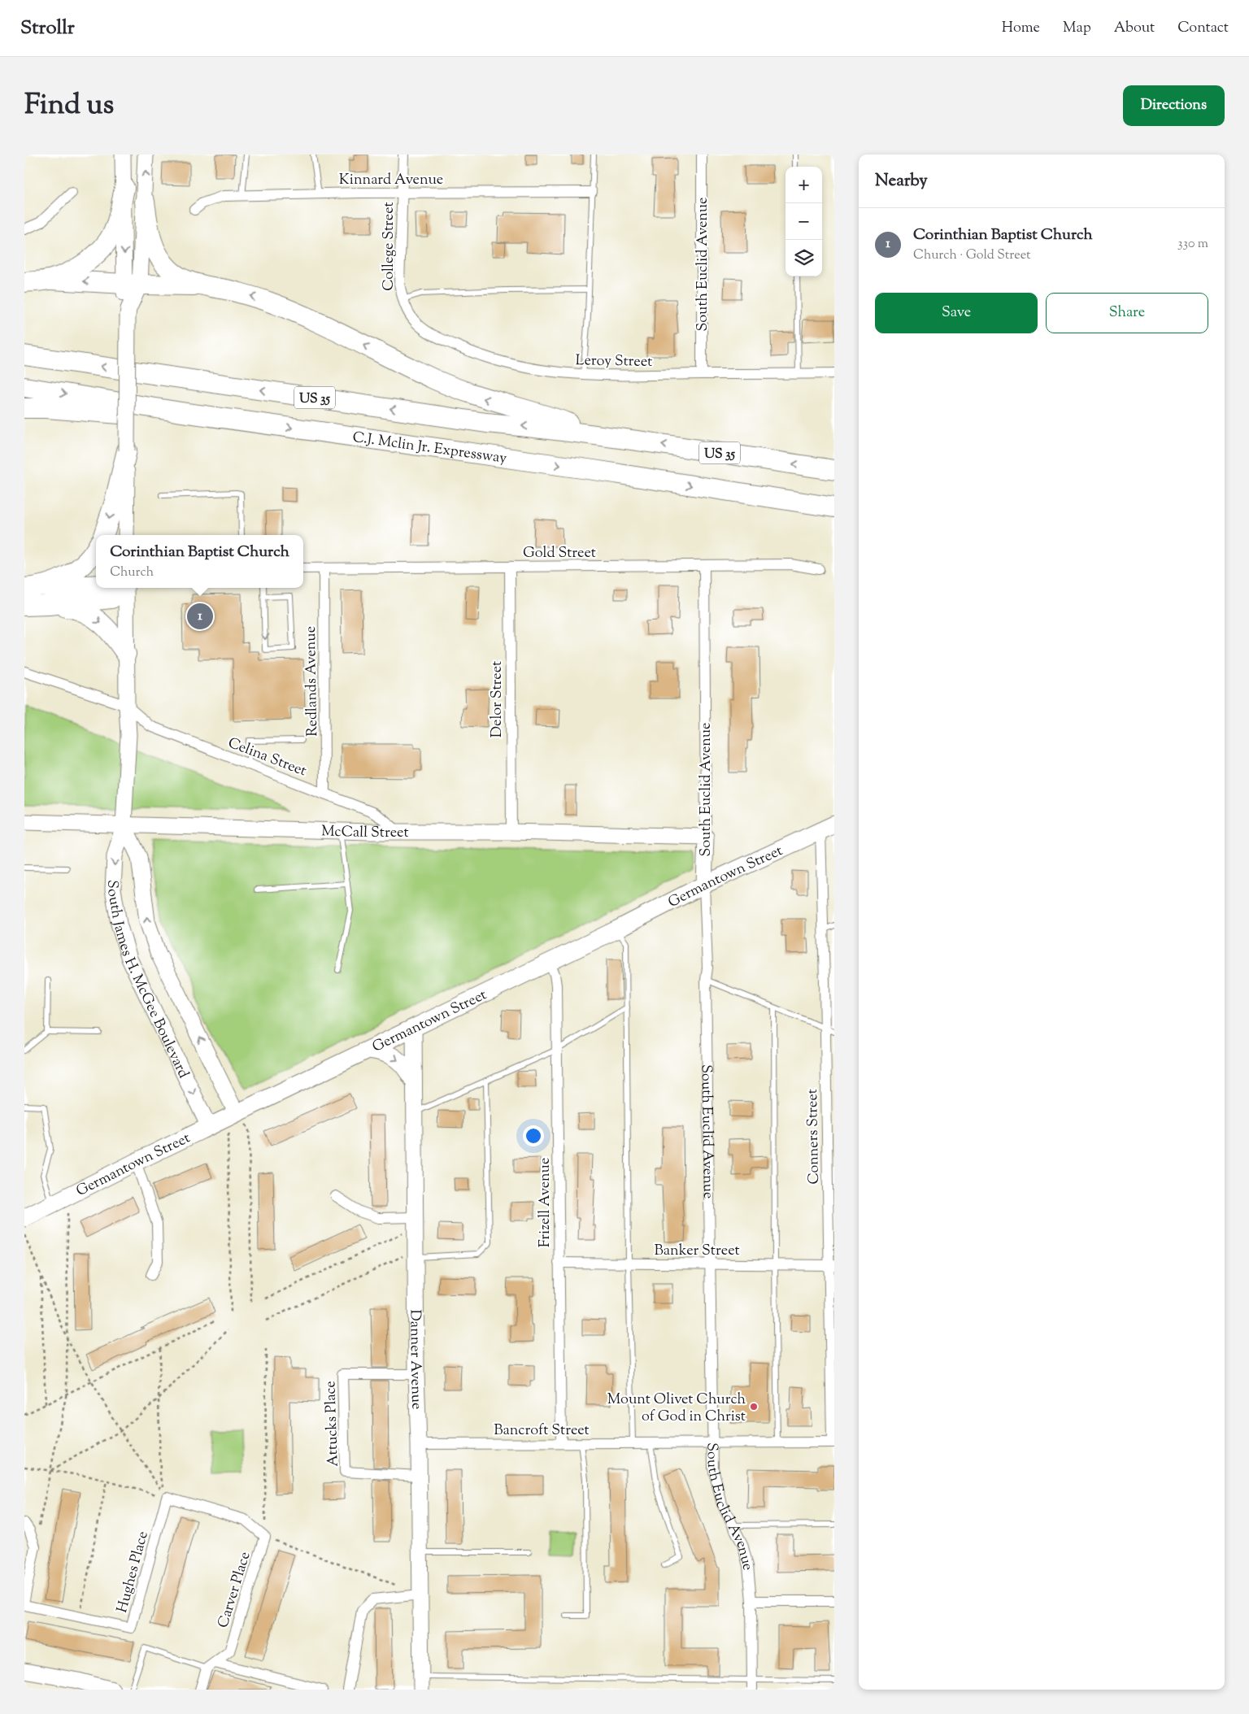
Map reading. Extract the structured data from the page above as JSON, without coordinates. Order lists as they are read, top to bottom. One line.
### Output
{"streets":{"highway":["US 35","C.J. Mclin Jr. Expressway"],"main road":["Germantown Street"],"street":["Kinnard Avenue","College Street","South Euclid Avenue","Leroy Street","Gold Street","Redlands Avenue","Delor Street","Celina Street","McCall Street","South James H. McGee Boulevard","Conners Street","Frizell Avenue","Banker Street","Danner Avenue","Attucks Place","Bancroft Street","Hughes Place","Carver Place"]},"crossings":[["Kinnard Avenue","College Street"],["College Street","Leroy Street"],["South Euclid Avenue","Leroy Street"],["South Euclid Avenue","Gold Street"],["South Euclid Avenue","McCall Street"],["South Euclid Avenue","Germantown Street"],["South Euclid Avenue","Banker Street"],["South Euclid Avenue","Bancroft Street"],["Gold Street","Redlands Avenue"],["Gold Street","Delor Street"],["Redlands Avenue","Celina Street"],["Delor Street","McCall Street"],["Celina Street","McCall Street"],["Celina Street","South James H. McGee Boulevard"],["McCall Street","South James H. McGee Boulevard"],["Germantown Street","South James H. McGee Boulevard"],["Germantown Street","Conners Street"],["Germantown Street","Frizell Avenue"],["Germantown Street","Danner Avenue"],["Conners Street","Banker Street"],["Conners Street","Bancroft Street"],["Frizell Avenue","Banker Street"],["Frizell Avenue","Bancroft Street"],["Danner Avenue","Attucks Place"],["Danner Avenue","Bancroft Street"]],"places":["Mount Olivet Church of God in Christ"],"page":{"header":"Strollr","nav":["Home","Map","About","Contact"],"title":"Find us","buttons":["Directions",["Save","Share"]],"heading":"Nearby","map_buttons":["+","−"],"list":[{"mark":"1","name":"Corinthian Baptist Church","note":"Church · Gold Street","value":"330 m"}],"popup":["Corinthian Baptist Church","Church"],"pins":"1"}}
